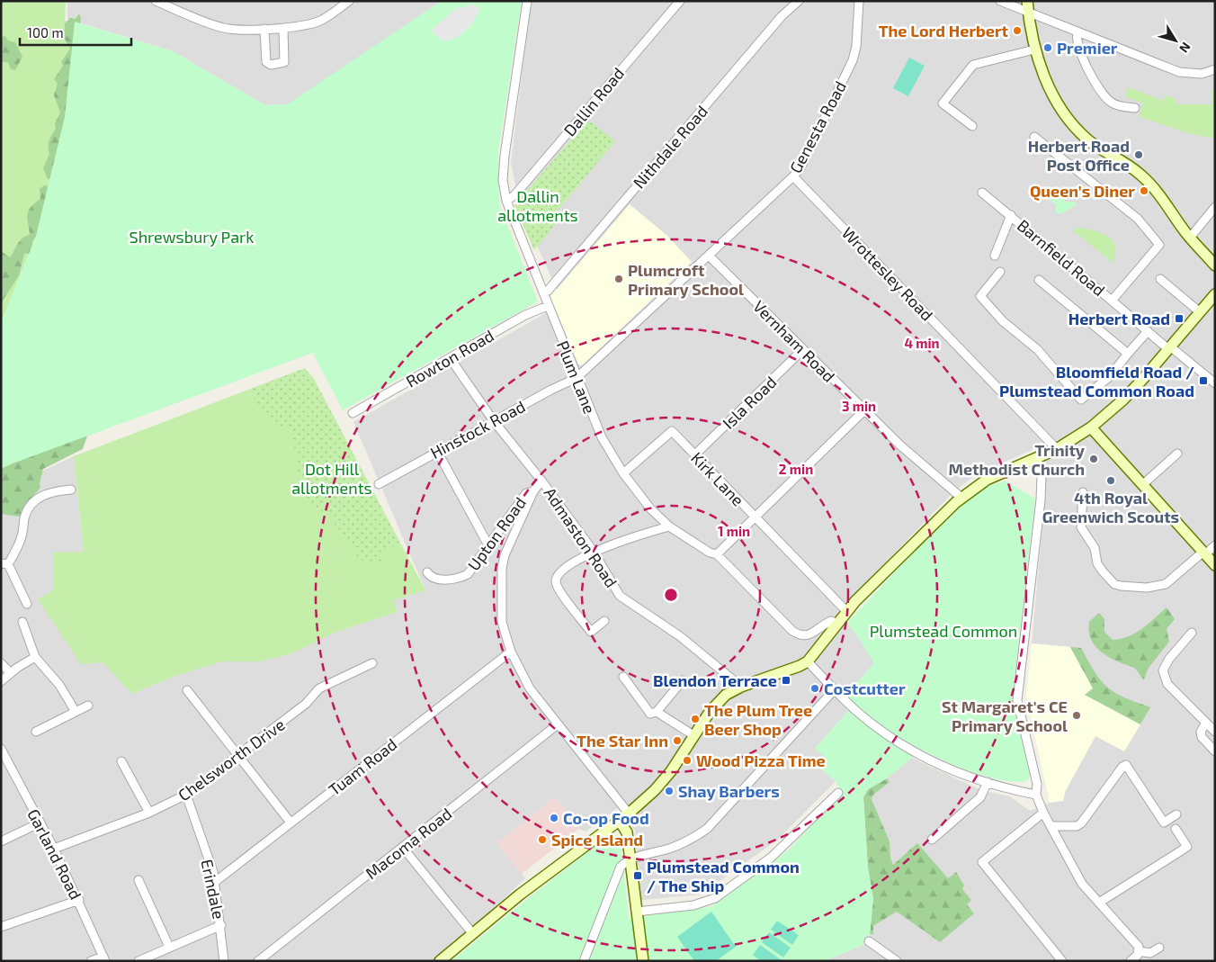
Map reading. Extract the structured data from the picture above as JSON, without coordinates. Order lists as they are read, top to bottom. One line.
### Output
{"streets":{"street":["Dallin Road","Genesta Road","Nithdale Road","Barnfield Road","Wrottesley Road","Vernham Road","Rowton Road","Plum Lane","Isla Road","Hinstock Road","Kirk Lane","Upton Road","Admaston Road","Chelsworth Drive","Tuam Road","Macoma Road","Garland Road","Erindale"]},"crossings":[["Dallin Road","Plum Lane"],["Genesta Road","Wrottesley Road"],["Genesta Road","Vernham Road"],["Genesta Road","Plum Lane"],["Genesta Road","Hinstock Road"],["Nithdale Road","Plum Lane"],["Vernham Road","Isla Road"],["Rowton Road","Plum Lane"],["Rowton Road","Admaston Road"],["Plum Lane","Hinstock Road"],["Plum Lane","Kirk Lane"],["Isla Road","Kirk Lane"],["Hinstock Road","Admaston Road"],["Chelsworth Drive","Garland Road"],["Chelsworth Drive","Erindale"],["Tuam Road","Erindale"]],"parks":["Dallin allotments","Shrewsbury Park","Dot Hill allotments","Plumstead Common"],"places":{"other":["The Lord Herbert","Premier","Herbert Road Post Office","Queen’s Diner","Plumcroft Primary School","Trinity Methodist Church","4th Royal Greenwich Scouts","Costcutter","St Margaret's CE Primary School","The Plum Tree Beer Shop","The Star Inn","Wood Pizza Time","Shay Barbers","Co-op Food","Spice Island"],"transit":["Herbert Road","Bloomfield Road / Plumstead Common Road","Blendon Terrace","Plumstead Common / The Ship"]},"scale_bar":"100 m","north":"bottom right","rings":["4 min","3 min","2 min","1 min"]}
